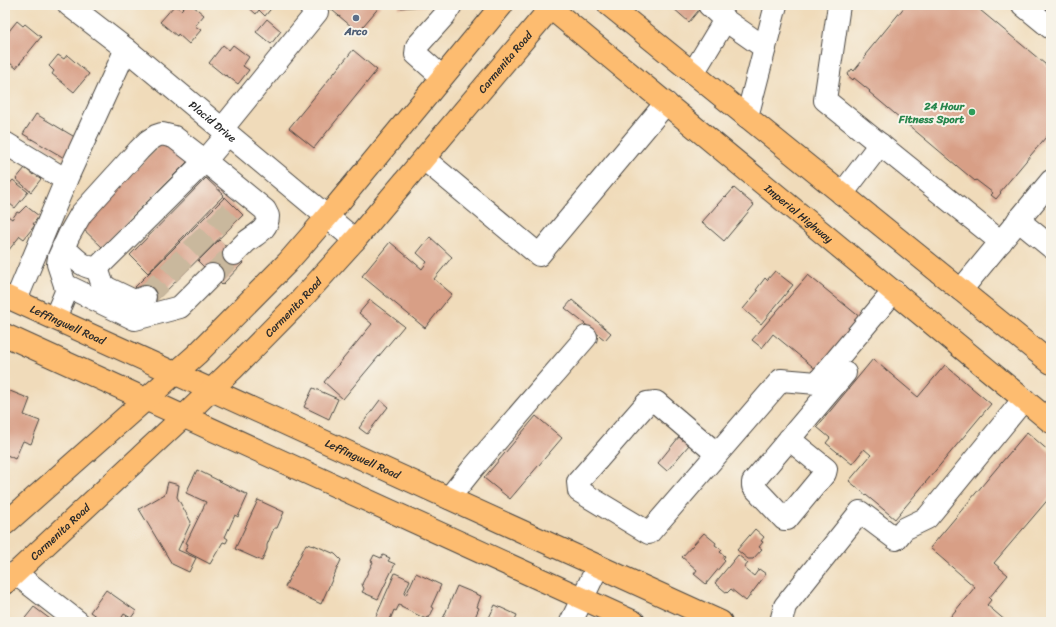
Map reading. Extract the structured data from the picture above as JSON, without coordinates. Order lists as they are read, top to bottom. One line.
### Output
{"streets":{"main road":["Carmenita Road","Imperial Highway","Leffingwell Road"],"street":["Placid Drive"]},"crossings":[["Carmenita Road","Placid Drive"],["Carmenita Road","Imperial Highway"],["Carmenita Road","Leffingwell Road"]],"places":["Arco","24 Hour Fitness Sport"]}
